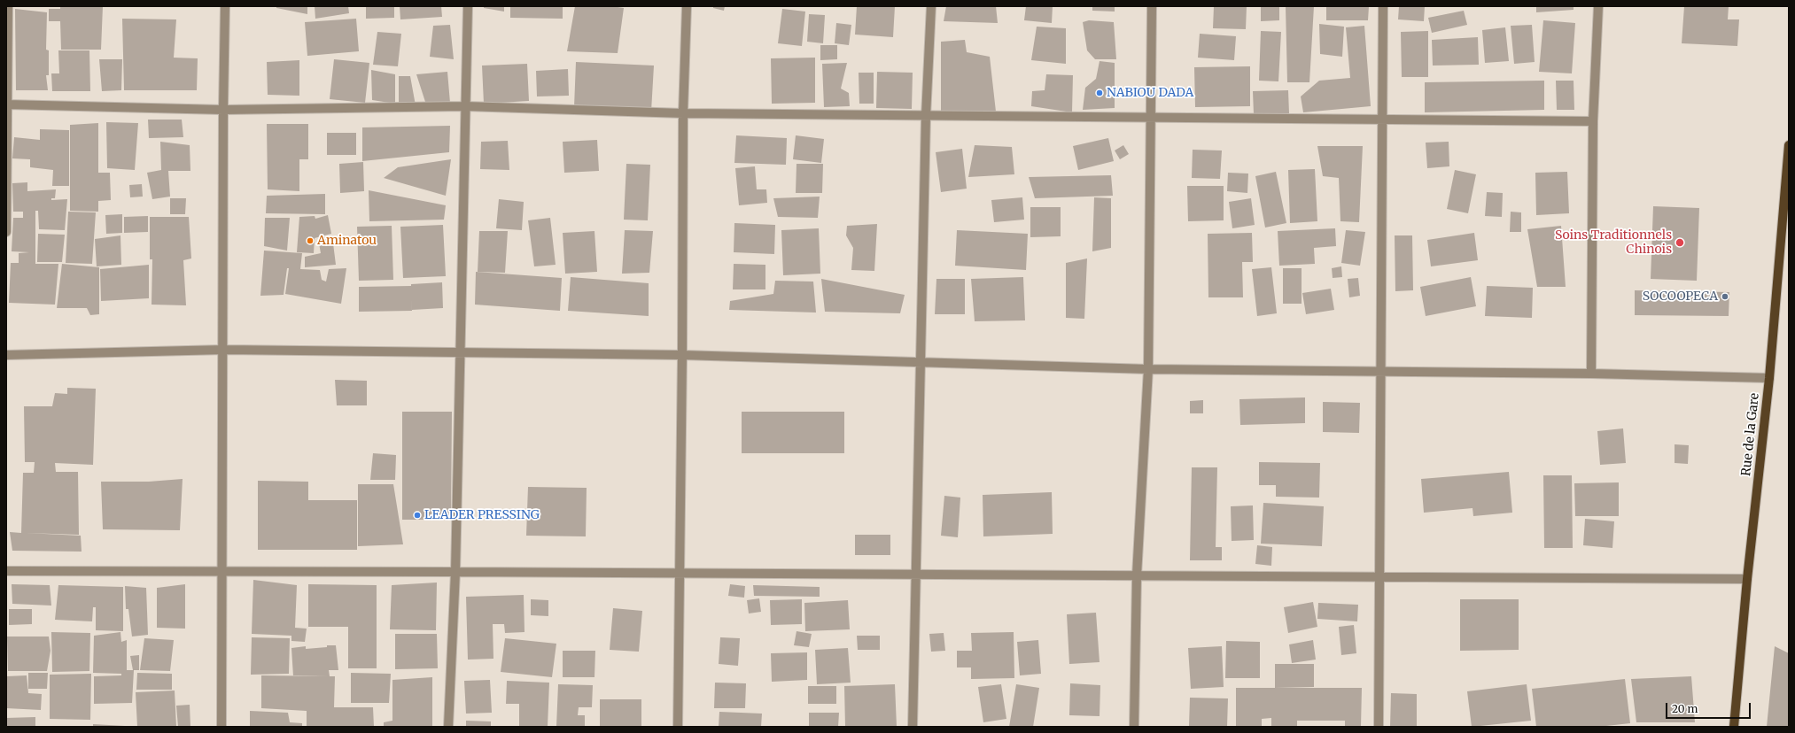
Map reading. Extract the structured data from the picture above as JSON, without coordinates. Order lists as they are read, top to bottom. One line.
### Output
{"streets":{"main road":["Rue de la Gare"]},"places":["NABIOU DADA","Aminatou","Soins Traditionnels Chinois","SOCOOPECA","LEADER PRESSING"],"scale_bar":"20 m"}
